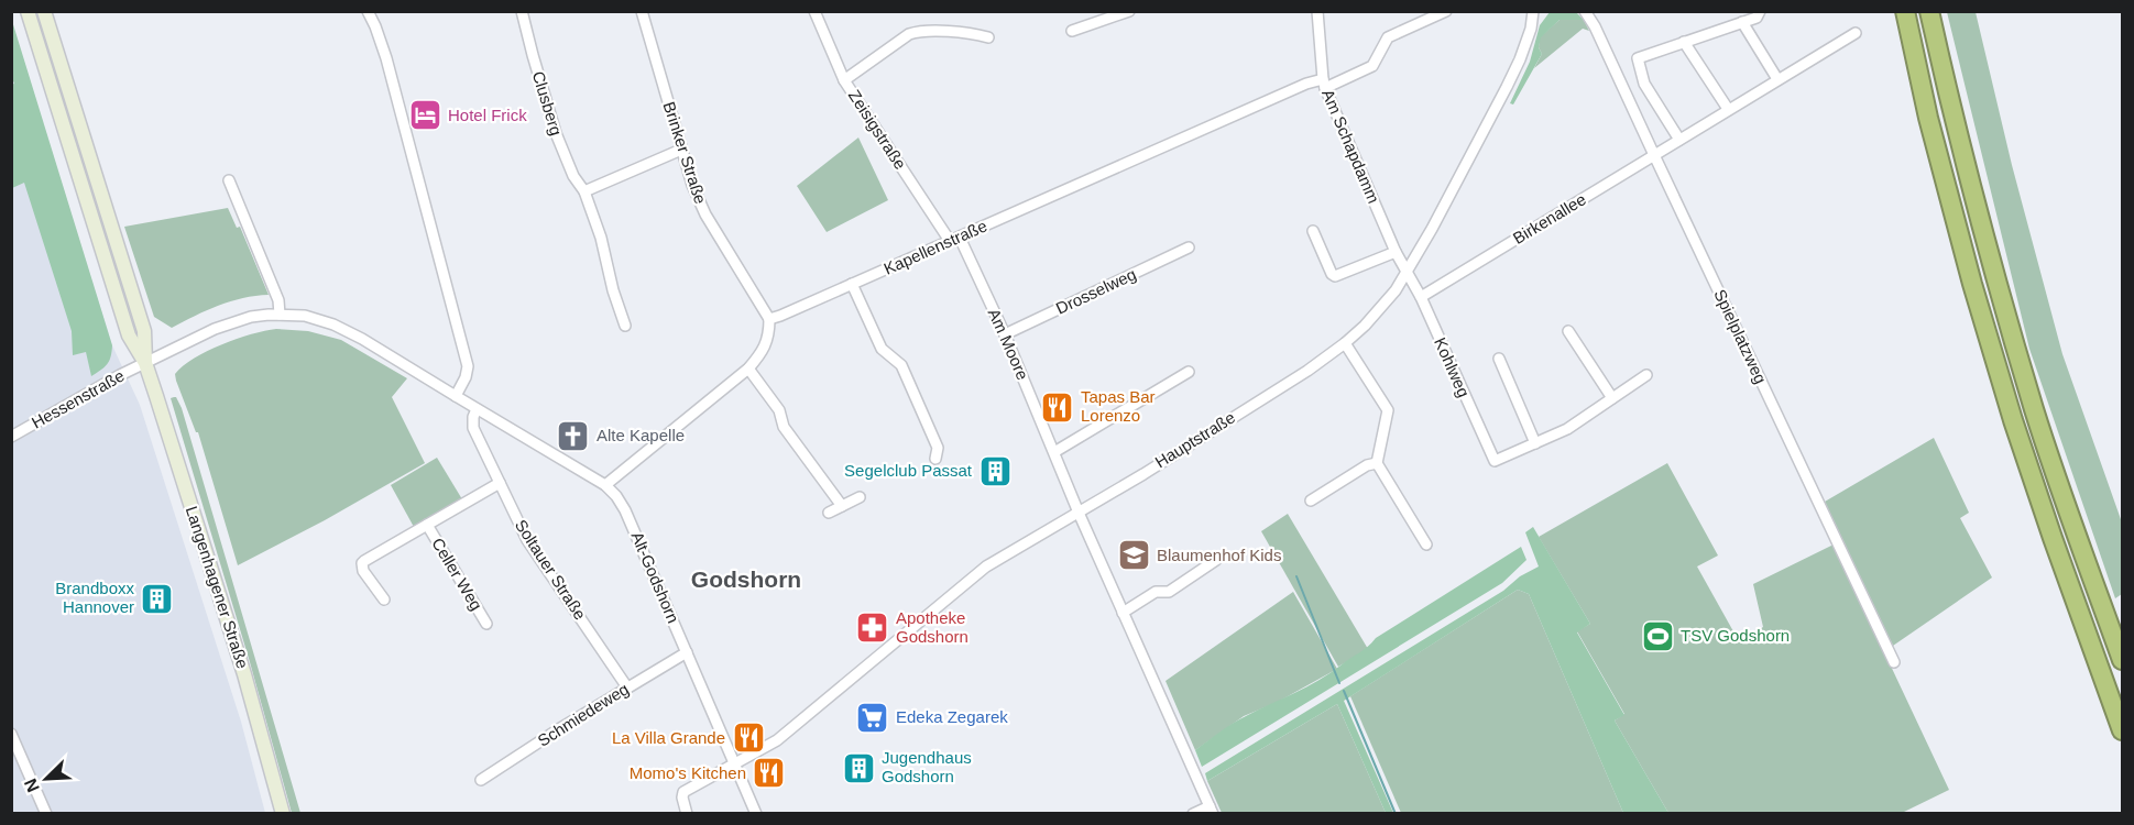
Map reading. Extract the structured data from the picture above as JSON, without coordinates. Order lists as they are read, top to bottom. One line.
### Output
{"streets":{"main road":["Langenhagener Straße"],"street":["Clusberg","Zeisigstraße","Am Schapdamm","Brinker Straße","Birkenallee","Kapellenstraße","Drosselweg","Spielplatzweg","Am Moore","Kohlweg","Hessenstraße","Hauptstraße","Soltauer Straße","Celler Weg","Alt-Godshorn","Schmiedeweg"]},"crossings":[["Zeisigstraße","Kapellenstraße"],["Zeisigstraße","Am Moore"],["Am Schapdamm","Kapellenstraße"],["Am Schapdamm","Kohlweg"],["Am Schapdamm","Hauptstraße"],["Brinker Straße","Kapellenstraße"],["Birkenallee","Spielplatzweg"],["Birkenallee","Kohlweg"],["Kapellenstraße","Am Moore"],["Drosselweg","Am Moore"],["Am Moore","Hauptstraße"],["Kohlweg","Hauptstraße"],["Hessenstraße","Alt-Godshorn"],["Hessenstraße","Langenhagener Straße"],["Hauptstraße","Alt-Godshorn"],["Soltauer Straße","Alt-Godshorn"],["Soltauer Straße","Schmiedeweg"],["Alt-Godshorn","Schmiedeweg"]],"districts":["Godshorn"],"places":{"hotel":["Hotel Frick"],"restaurant":["Tapas Bar Lorenzo","La Villa Grande","Momo's Kitchen"],"church":["Alte Kapelle"],"building":["Segelclub Passat","Brandboxx Hannover","Jugendhaus Godshorn"],"school or university":["Blaumenhof Kids"],"pharmacy":["Apotheke Godshorn"],"sports":["TSV Godshorn"],"supermarket":["Edeka Zegarek"]},"north":"bottom left"}
